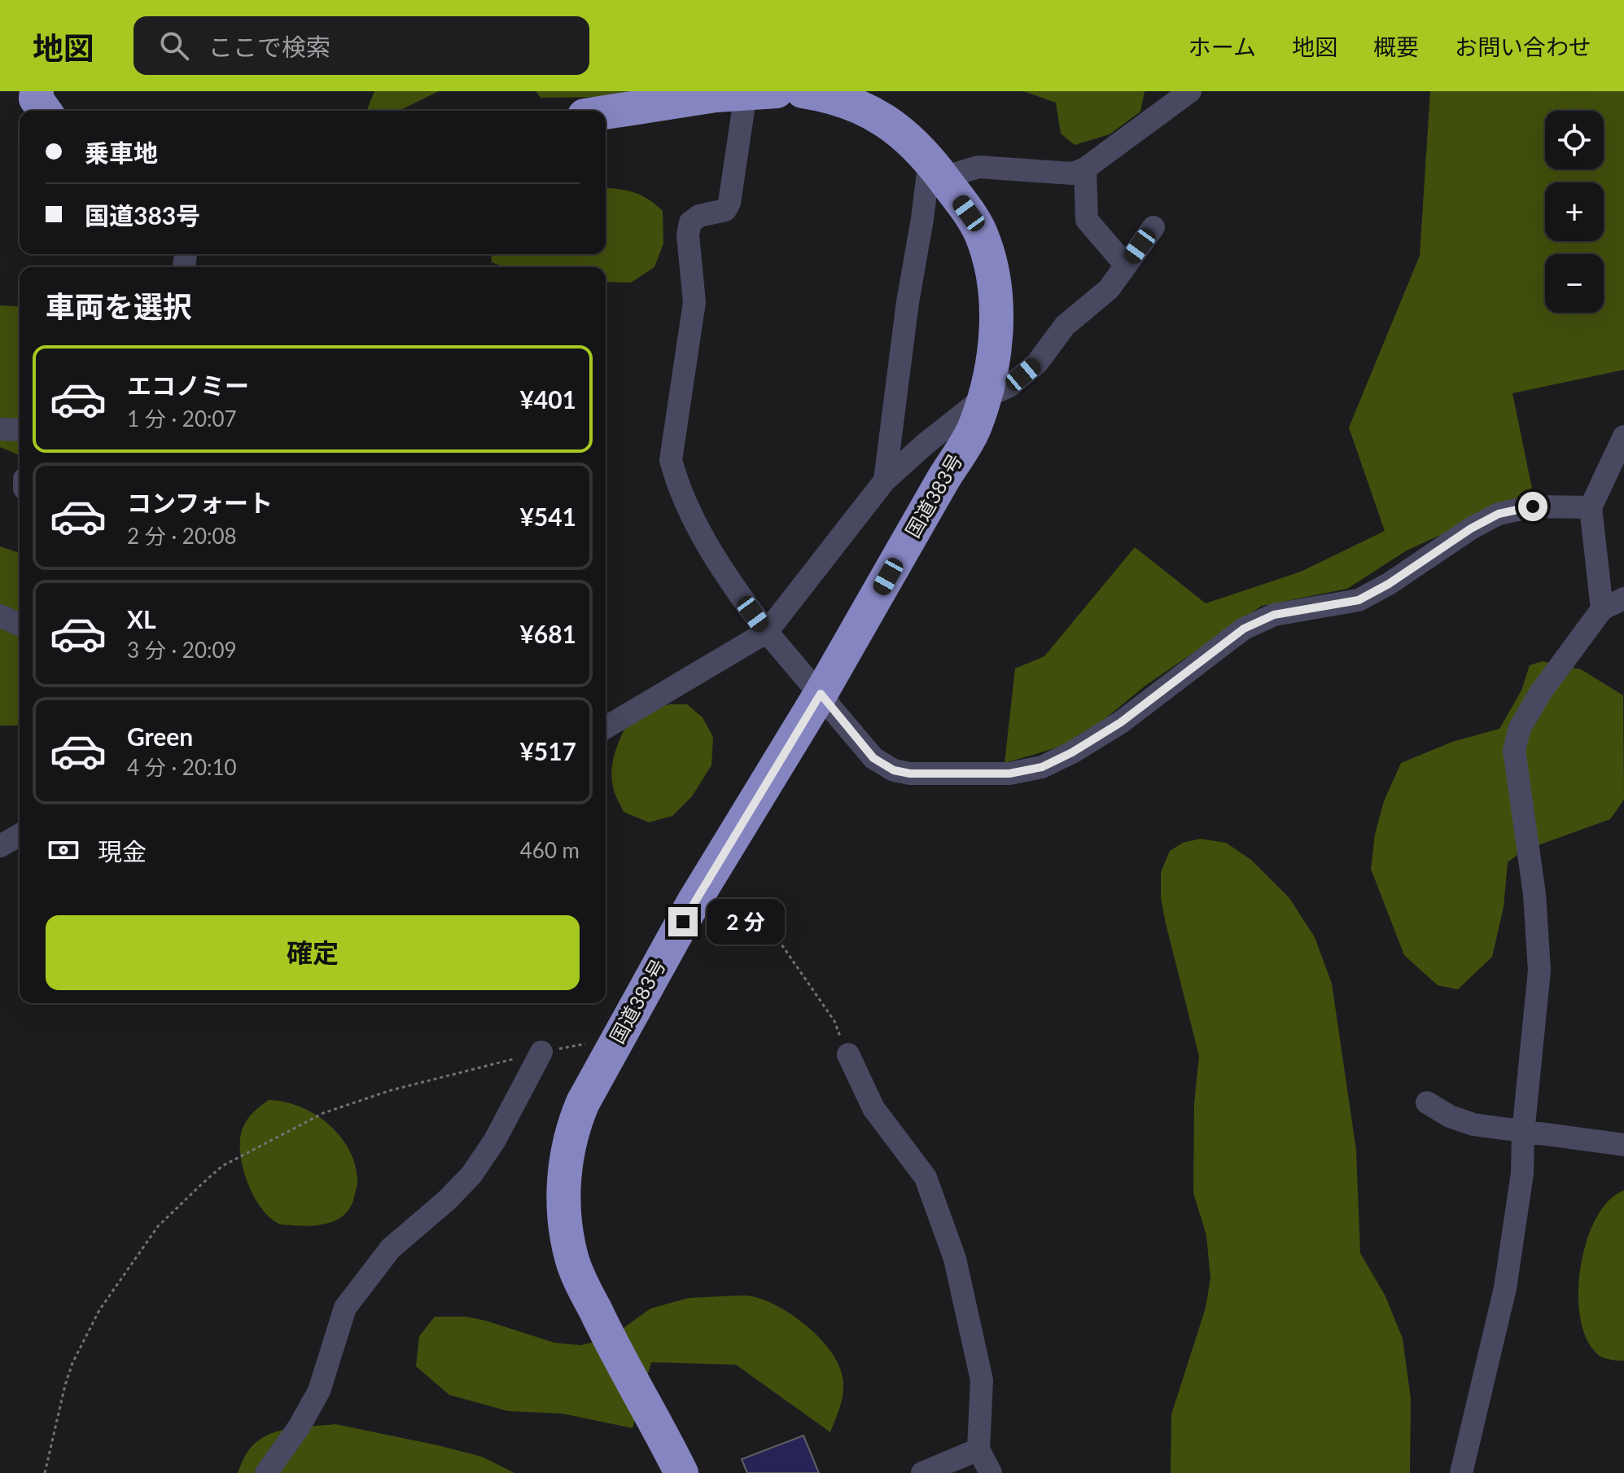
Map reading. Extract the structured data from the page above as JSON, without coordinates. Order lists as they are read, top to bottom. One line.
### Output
{"streets":{"highway":["国道383号"]},"page":{"header":"地図","search":"ここで検索","nav":["ホーム","地図","概要","お問い合わせ"],"map_buttons":["+","−"],"banner":["乗車地","国道383号"],"heading":"車両を選択","list":[{"name":"エコノミー","note":"1 分 · 20:07","value":"¥401"},{"name":"コンフォート","note":"2 分 · 20:08","value":"¥541"},{"name":"XL","note":"3 分 · 20:09","value":"¥681"},{"name":"Green","note":"4 分 · 20:10","value":"¥517"}],"pay":["現金","460 m"],"bubble":"2 分","buttons":"確定"}}
